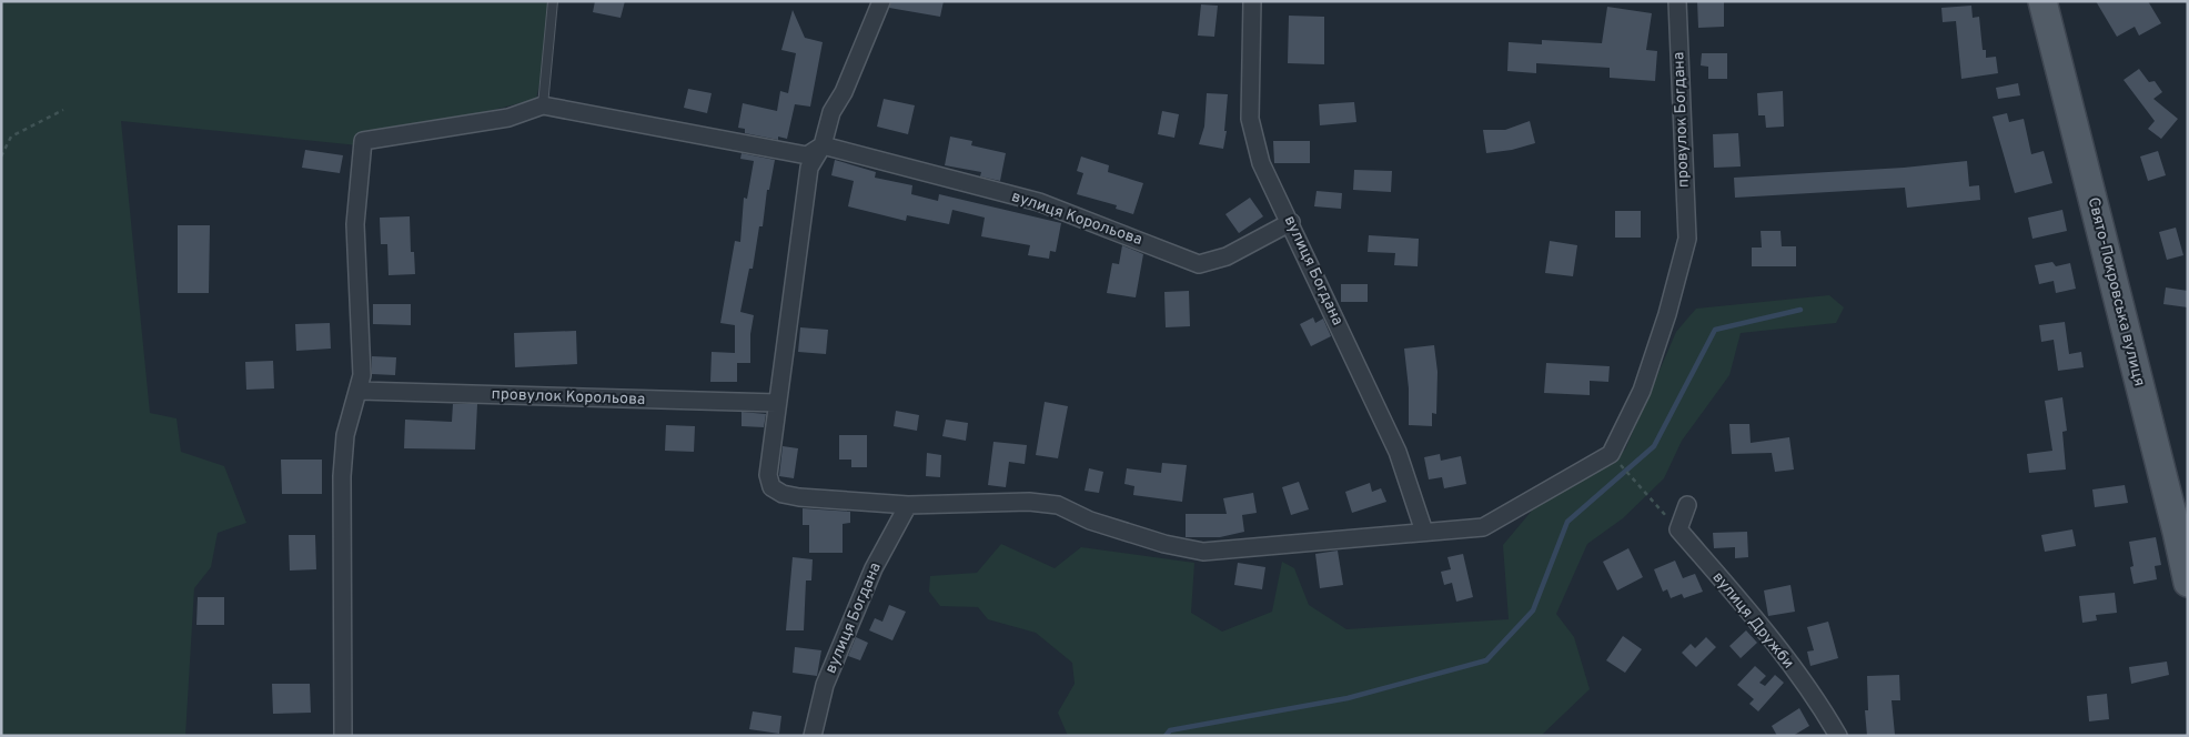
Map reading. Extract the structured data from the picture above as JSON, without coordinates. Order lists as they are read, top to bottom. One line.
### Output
{"streets":{"main road":["Свято-Покровська вулиця"],"street":["провулок Богдана","вулиця Корольова","вулиця Богдана","провулок Корольова","вулиця Дружби"]},"crossings":[["вулиця Корольова","вулиця Богдана"]]}
